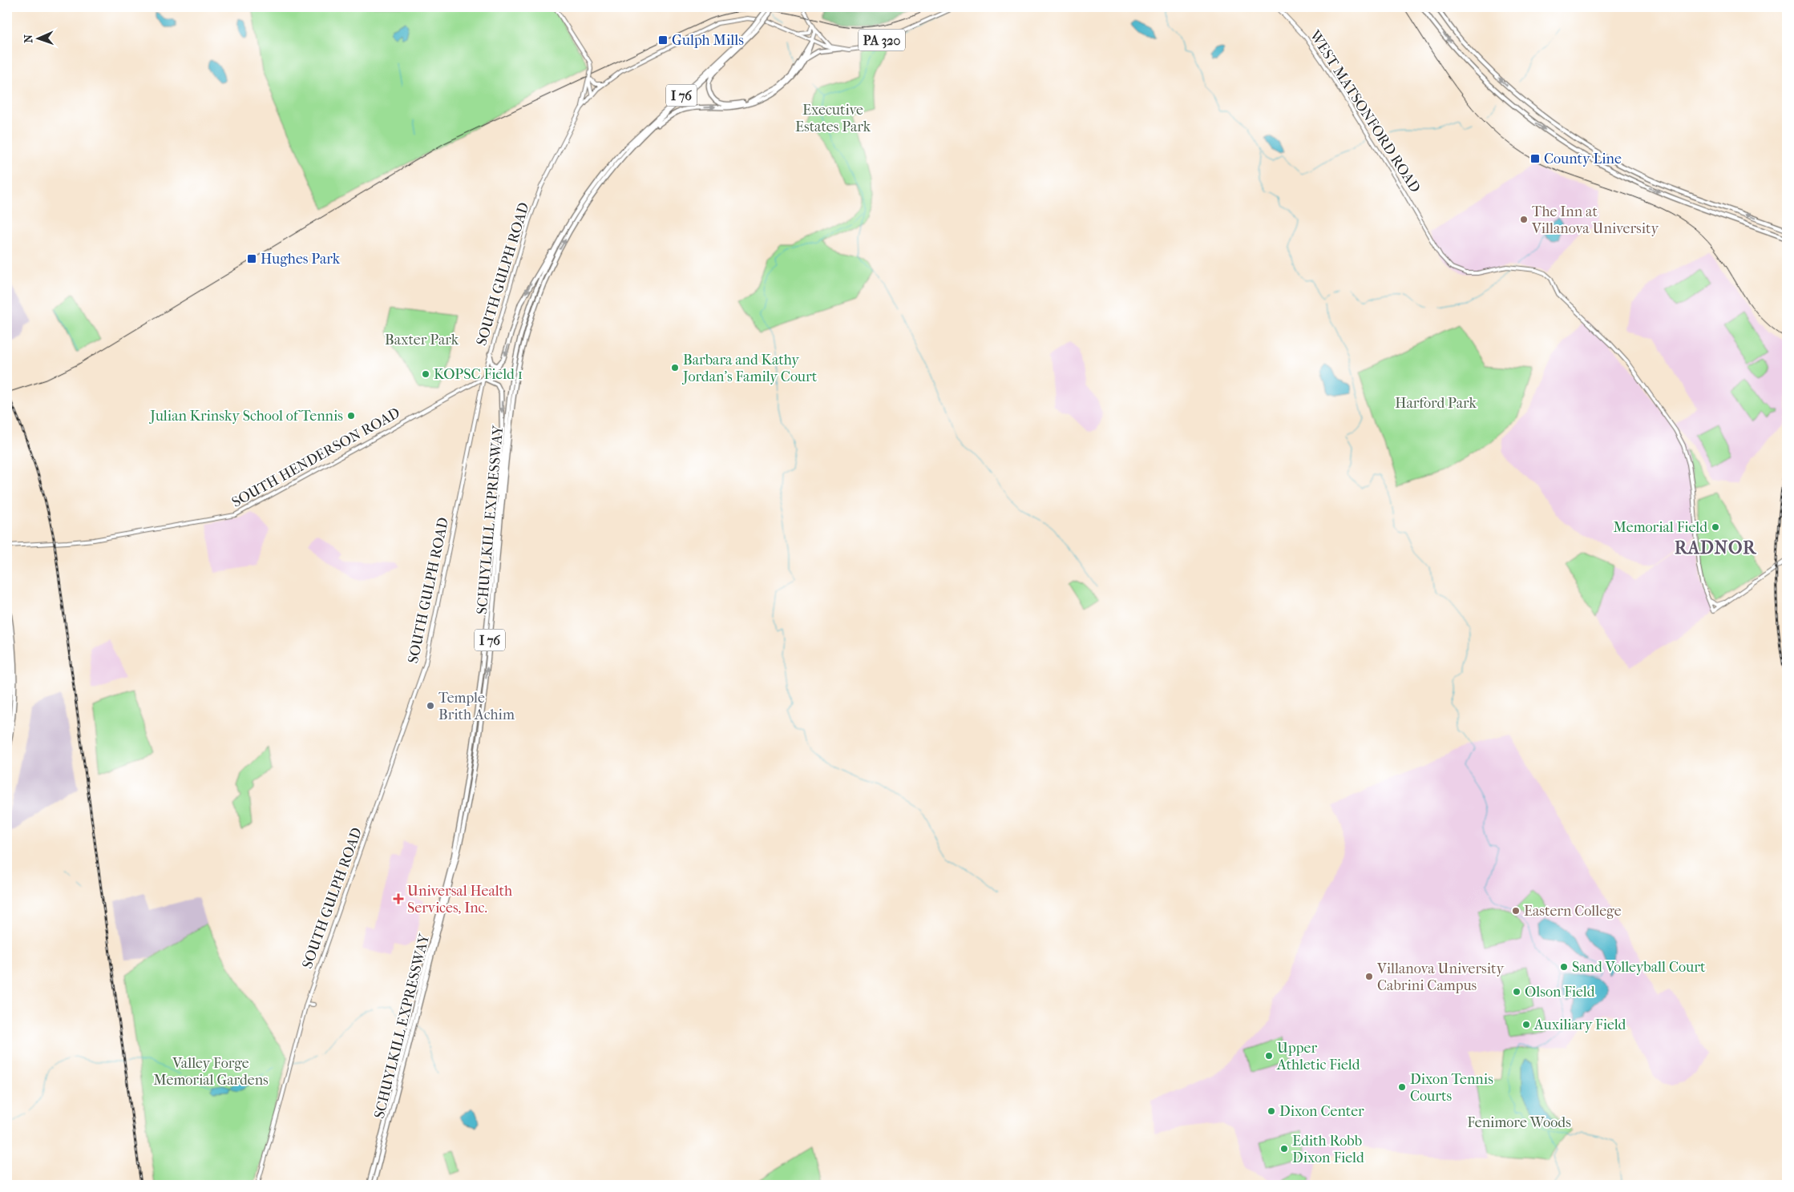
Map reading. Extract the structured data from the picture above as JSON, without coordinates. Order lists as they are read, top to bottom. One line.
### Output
{"streets":{"highway":["I 76","SCHUYLKILL EXPRESSWAY"],"main road":["PA 320","WEST MATSONFORD ROAD","SOUTH GULPH ROAD","SOUTH HENDERSON ROAD"]},"crossings":[["SOUTH GULPH ROAD","SOUTH HENDERSON ROAD"]],"districts":["RADNOR"],"parks":["Executive Estates Park","Baxter Park","Harford Park","Valley Forge Memorial Gardens","Fenimore Woods"],"places":{"transit":["Gulph Mills","County Line","Hughes Park"],"other":["The Inn at Villanova University","Barbara and Kathy Jordan's Family Court","KOPSC Field 1","Julian Krinsky School of Tennis","Memorial Field","Temple Brith Achim","Eastern College","Sand Volleyball Court","Villanova University Cabrini Campus","Olson Field","Auxiliary Field","Upper Athletic Field","Dixon Tennis Courts","Dixon Center","Edith Robb Dixon Field"],"health":["Universal Health Services, Inc."]},"north":"left"}
